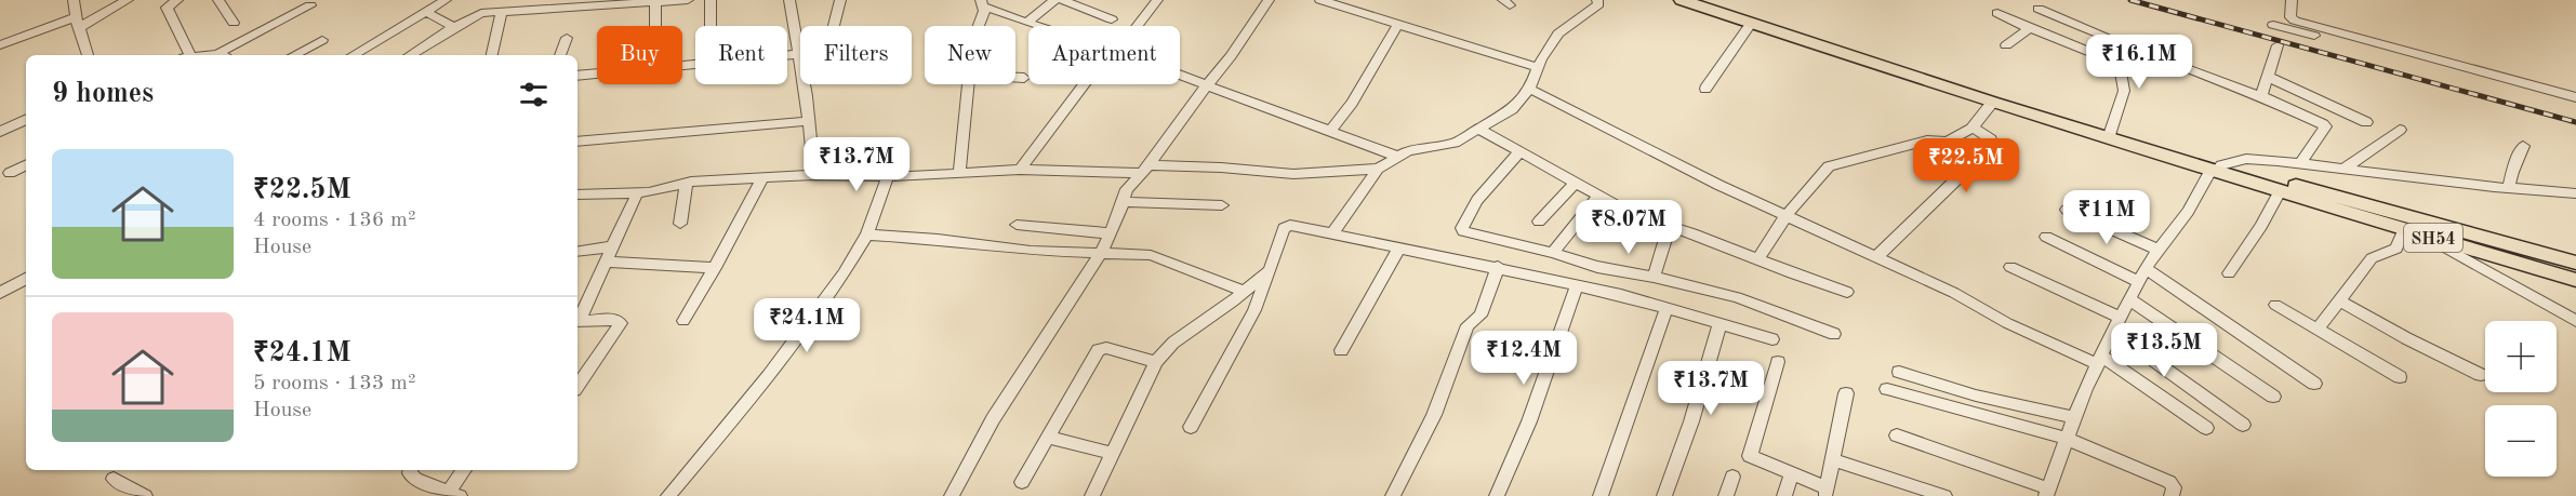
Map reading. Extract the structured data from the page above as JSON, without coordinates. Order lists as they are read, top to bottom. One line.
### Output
{"streets":{"main road":["SH54"]},"page":{"chip":["Buy","Rent","Filters","New","Apartment"],"price":["₹16.1M","₹13.7M","₹22.5M","₹11M","₹8.07M","₹24.1M","₹13.5M","₹12.4M","₹13.7M"],"heading":"9 homes","list":[{"name":"₹22.5M","note":"4 rooms · 136 m² · House"},{"name":"₹24.1M","note":"5 rooms · 133 m² · House"}],"map_buttons":["+","−"]}}
